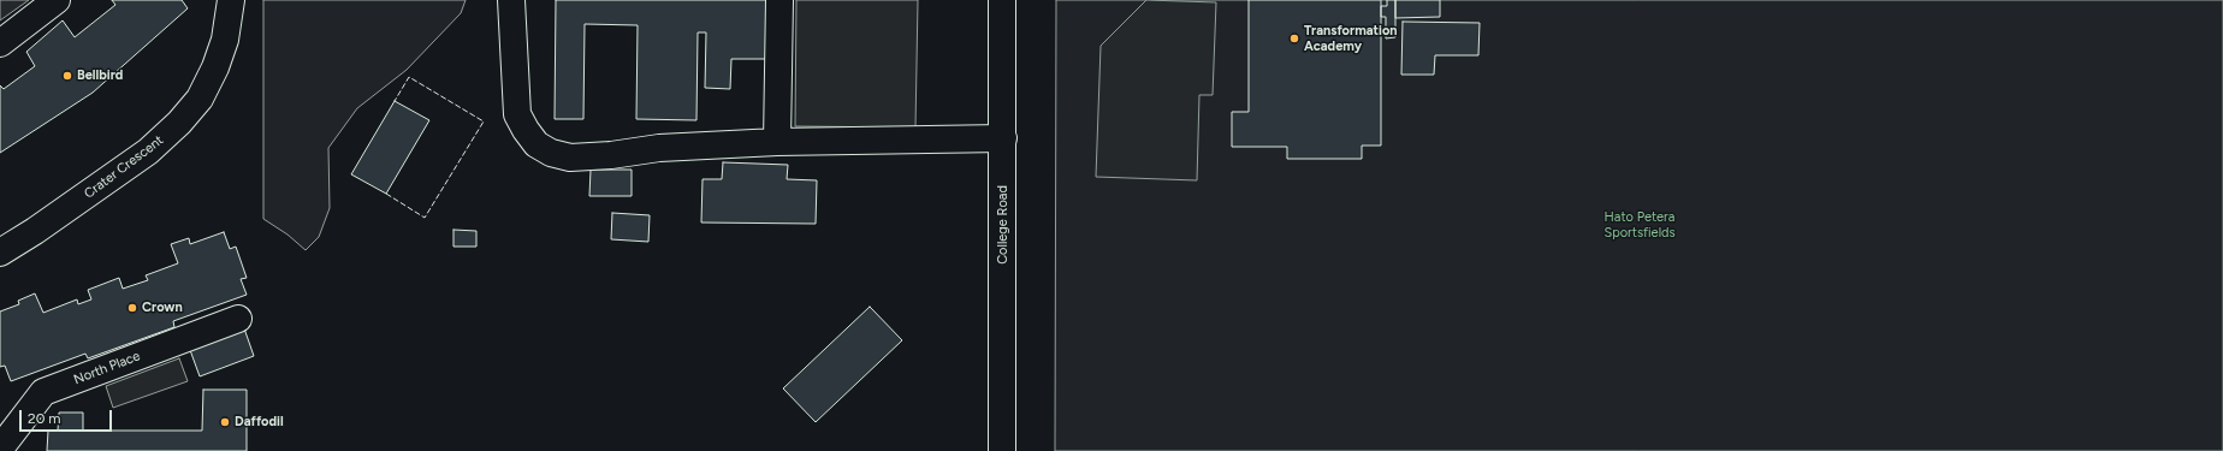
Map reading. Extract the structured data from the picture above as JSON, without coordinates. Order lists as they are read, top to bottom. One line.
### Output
{"streets":{"main road":["Crater Crescent","College Road","North Place"]},"parks":["Hato Petera Sportsfields"],"places":["Transformation Academy","Bellbird","Crown","Daffodil"],"scale_bar":"20 m"}
